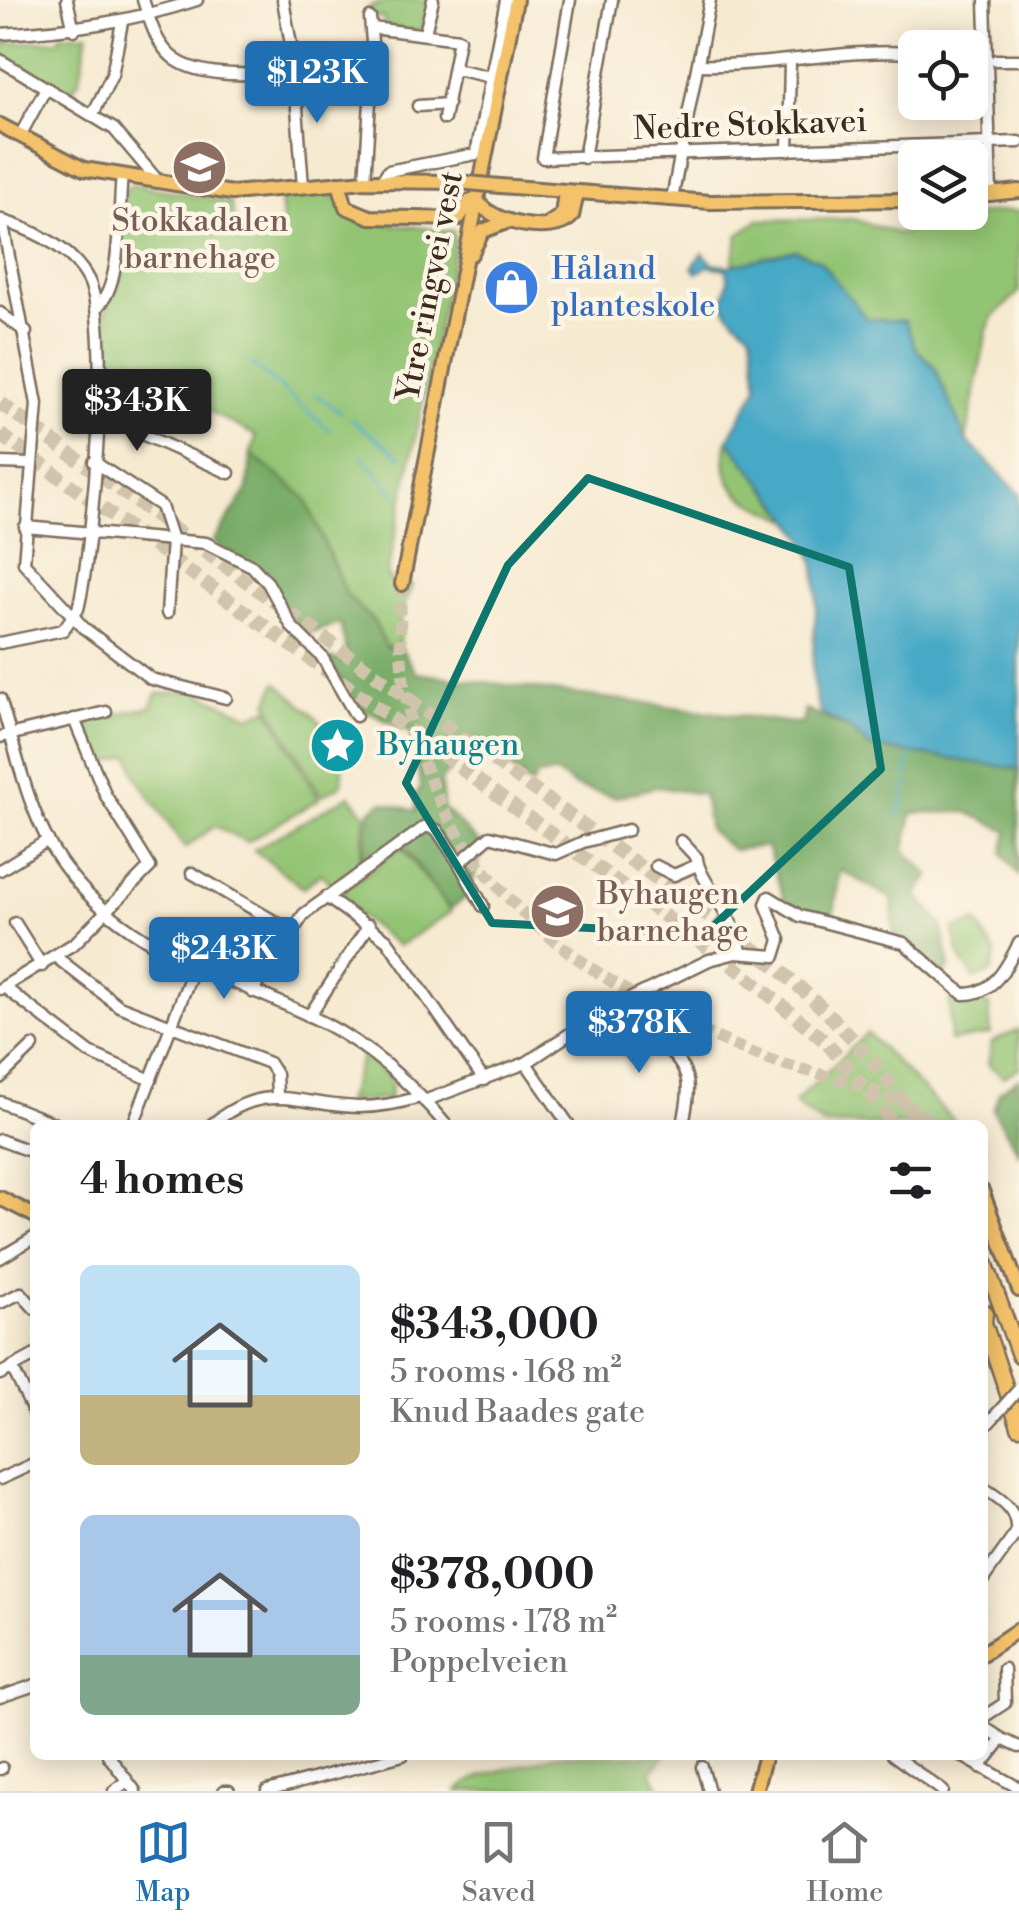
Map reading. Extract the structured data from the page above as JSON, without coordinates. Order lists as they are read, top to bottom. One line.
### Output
{"streets":{"main road":["Ytre ringvei vest"],"street":["Nedre Stokkavei"]},"places":{"school or university":["Stokkadalen barnehage","Byhaugen barnehage"],"shop":["Håland planteskole"],"place":["Byhaugen"]},"page":{"price":["$123K","$343K","$243K","$378K"],"heading":"4 homes","list":[{"name":"$343,000","note":"5 rooms · 168 m² · Knud Baades gate"},{"name":"$378,000","note":"5 rooms · 178 m² · Poppelveien"}],"tabs":["Map","Saved","Home"]}}
